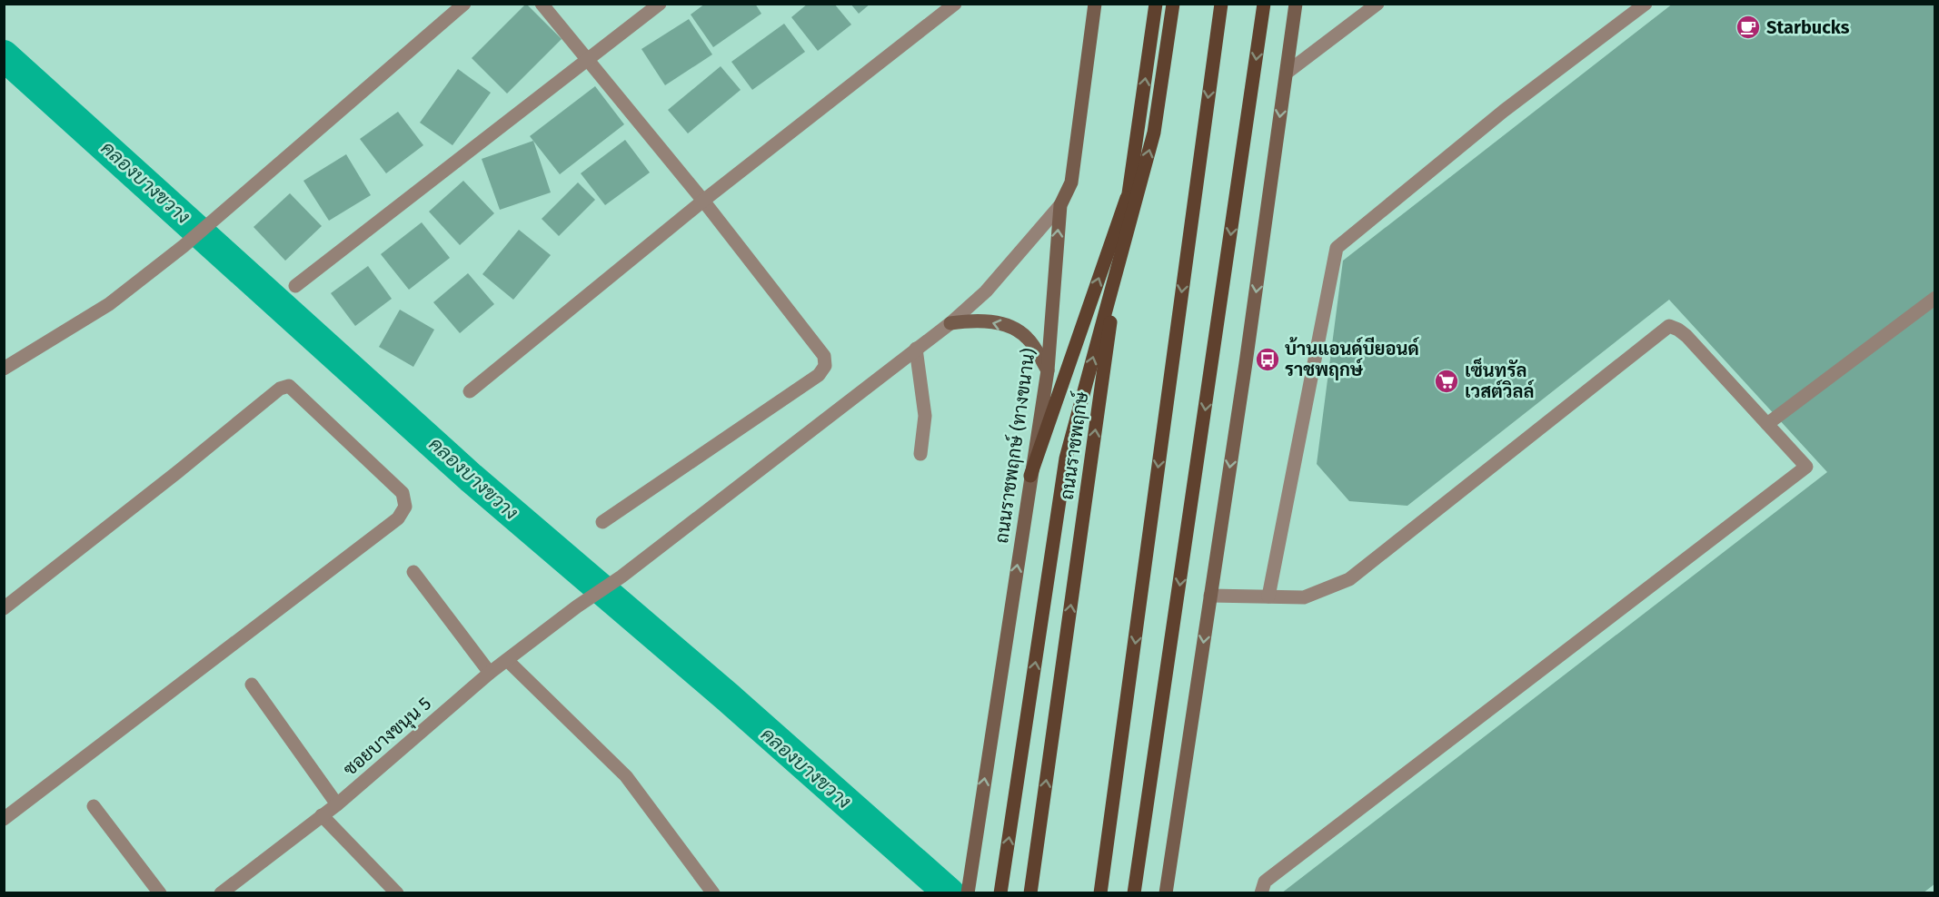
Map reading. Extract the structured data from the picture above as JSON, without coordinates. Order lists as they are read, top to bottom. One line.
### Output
{"streets":{"main road":["ถนนราชพฤกษ์ (ทางขนาน)","ถนนราชพฤกษ์"],"street":["ซอยบางขนุน 5"]},"crossings":[["ถนนราชพฤกษ์ (ทางขนาน)","ซอยบางขนุน 5"]],"water":["คลองบางขวาง"],"places":{"cafe":["Starbucks"],"bus stop":["บ้านแอนด์บียอนด์ ราชพฤกษ์"],"supermarket":["เซ็นทรัล เวสต์วิลล์"]}}
